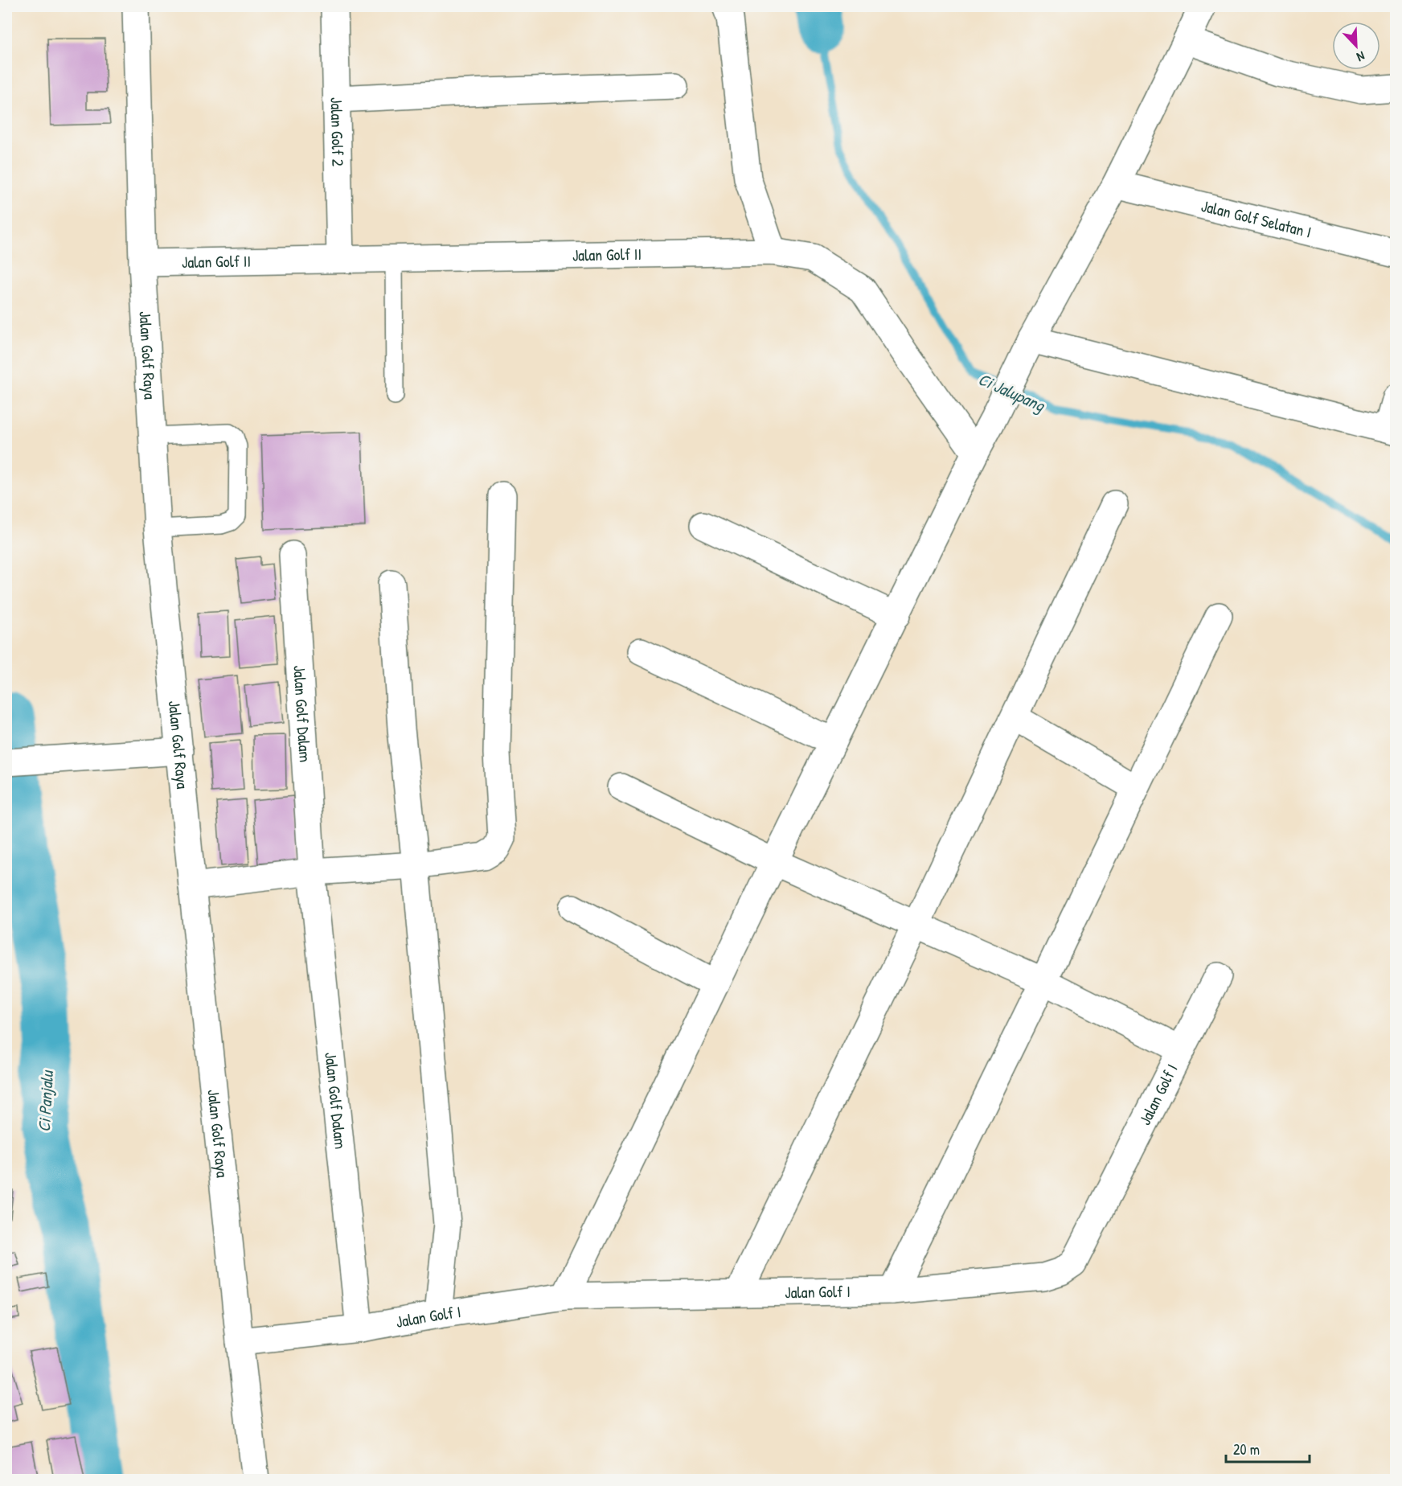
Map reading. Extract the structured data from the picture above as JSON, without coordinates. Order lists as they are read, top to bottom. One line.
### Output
{"streets":{"street":["Jalan Golf 2","Jalan Golf Selatan I","Jalan Golf II","Jalan Golf Raya","Jalan Golf Dalam","Jalan Golf I"]},"crossings":[["Jalan Golf 2","Jalan Golf II"],["Jalan Golf II","Jalan Golf Raya"],["Jalan Golf Raya","Jalan Golf I"],["Jalan Golf Dalam","Jalan Golf I"]],"water":["Ci Jalupang","Ci Panjalu"],"scale_bar":"20 m","north":"bottom right"}
